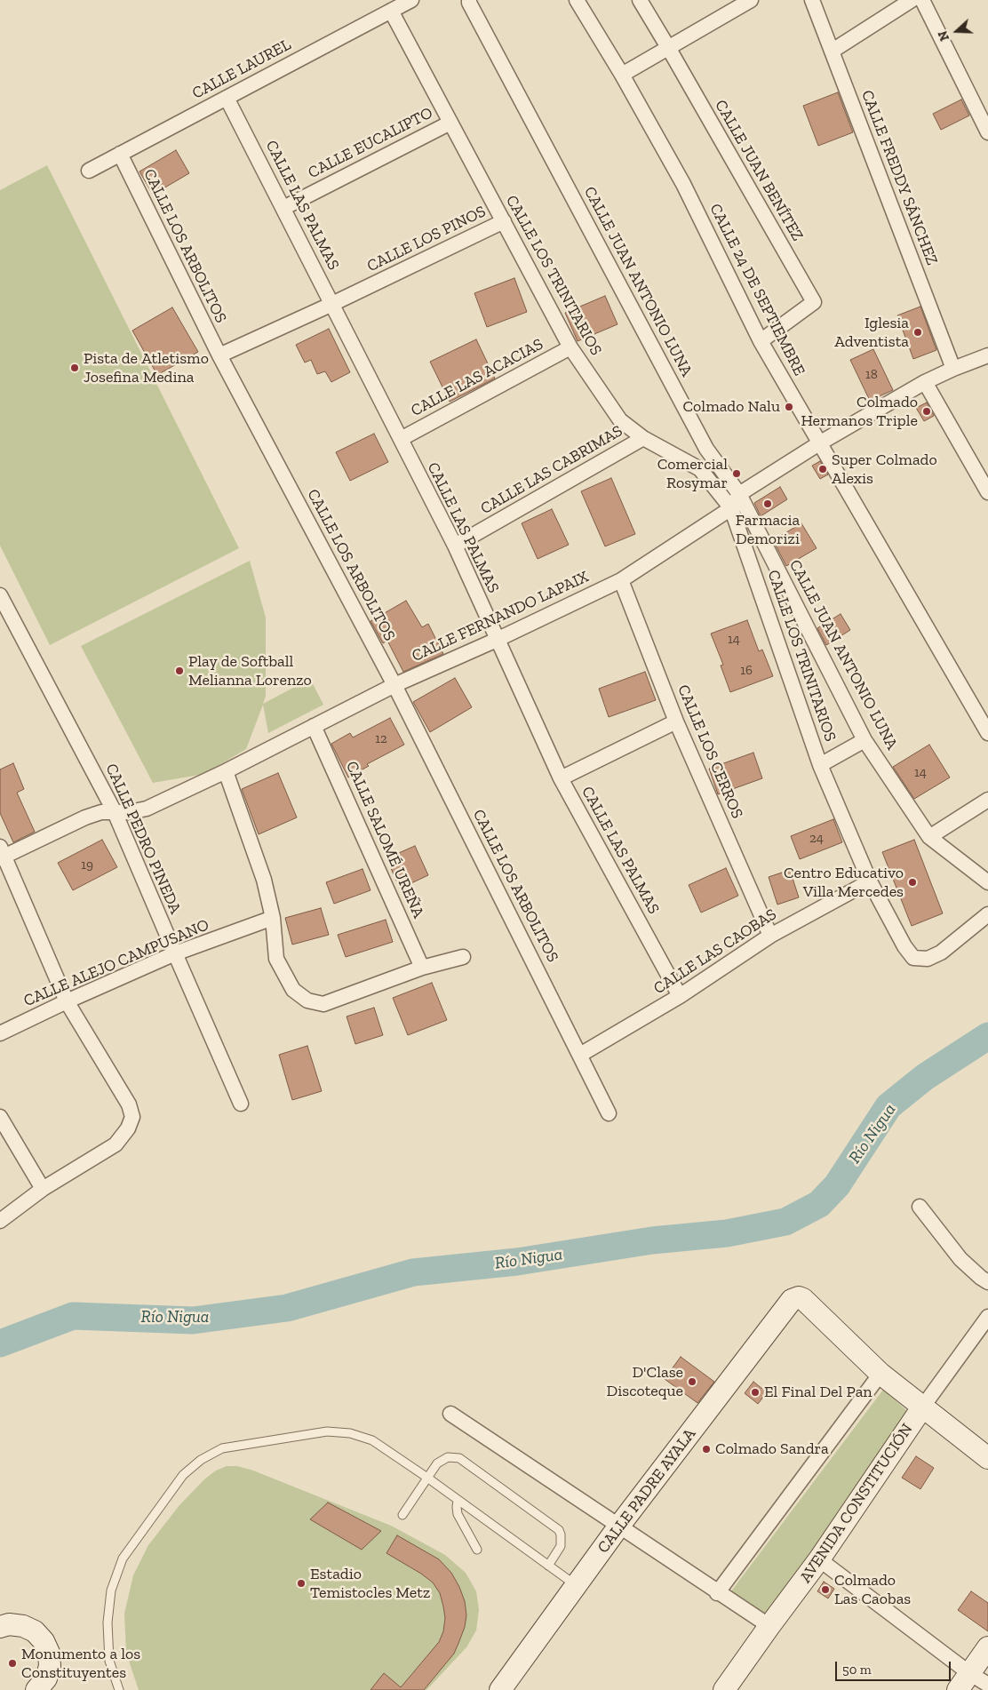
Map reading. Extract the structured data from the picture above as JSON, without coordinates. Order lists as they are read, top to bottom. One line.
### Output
{"streets":{"main road":["CALLE PADRE AYALA","AVENIDA CONSTITUCIÓN"],"street":["CALLE LAUREL","CALLE EUCALIPTO","CALLE JUAN BENÍTEZ","CALLE FREDDY SÁNCHEZ","CALLE LAS PALMAS","CALLE LOS PINOS","CALLE LOS ARBOLITOS","CALLE LOS TRINITARIOS","CALLE JUAN ANTONIO LUNA","CALLE 24 DE SEPTIEMBRE","CALLE LAS ACACIAS","CALLE LAS CABRIMAS","CALLE FERNANDO LAPAIX","CALLE LOS CERROS","CALLE PEDRO PINEDA","CALLE SALOMÉ UREÑA","CALLE LAS CAOBAS","CALLE ALEJO CAMPUSANO"]},"crossings":[["CALLE LAUREL","CALLE LAS PALMAS"],["CALLE LAUREL","CALLE LOS ARBOLITOS"],["CALLE LAUREL","CALLE LOS TRINITARIOS"],["CALLE EUCALIPTO","CALLE LAS PALMAS"],["CALLE EUCALIPTO","CALLE LOS TRINITARIOS"],["CALLE JUAN BENÍTEZ","CALLE 24 DE SEPTIEMBRE"],["CALLE FREDDY SÁNCHEZ","CALLE FERNANDO LAPAIX"],["CALLE LAS PALMAS","CALLE LOS PINOS"],["CALLE LAS PALMAS","CALLE LAS ACACIAS"],["CALLE LAS PALMAS","CALLE LAS CABRIMAS"],["CALLE LAS PALMAS","CALLE FERNANDO LAPAIX"],["CALLE LAS PALMAS","CALLE LAS CAOBAS"],["CALLE LOS PINOS","CALLE LOS ARBOLITOS"],["CALLE LOS PINOS","CALLE LOS TRINITARIOS"],["CALLE LOS ARBOLITOS","CALLE FERNANDO LAPAIX"],["CALLE LOS ARBOLITOS","CALLE LAS CAOBAS"],["CALLE LOS TRINITARIOS","CALLE LAS ACACIAS"],["CALLE LOS TRINITARIOS","CALLE LAS CABRIMAS"],["CALLE LOS TRINITARIOS","CALLE FERNANDO LAPAIX"],["CALLE LOS TRINITARIOS","CALLE LAS CAOBAS"],["CALLE JUAN ANTONIO LUNA","CALLE FERNANDO LAPAIX"],["CALLE 24 DE SEPTIEMBRE","CALLE FERNANDO LAPAIX"],["CALLE FERNANDO LAPAIX","CALLE LOS CERROS"],["CALLE FERNANDO LAPAIX","CALLE PEDRO PINEDA"],["CALLE FERNANDO LAPAIX","CALLE SALOMÉ UREÑA"],["CALLE LOS CERROS","CALLE LAS CAOBAS"],["CALLE PEDRO PINEDA","CALLE ALEJO CAMPUSANO"]],"water":["Río Nigua"],"places":["Iglesia Adventista","Pista de Atletismo Josefina Medina","Colmado Nalu","Colmado Hermanos Triple","Super Colmado Alexis","Comercial Rosymar","Farmacia Demorizi","Play de Softball Melianna Lorenzo","Centro Educativo Villa Mercedes","D'Clase Discoteque","El Final Del Pan","Colmado Sandra","Estadio Temistocles Metz","Colmado Las Caobas","Monumento a los Constituyentes"],"house_numbers":["18","14","16","12","14","24","19"],"scale_bar":"50 m","north":"left"}
